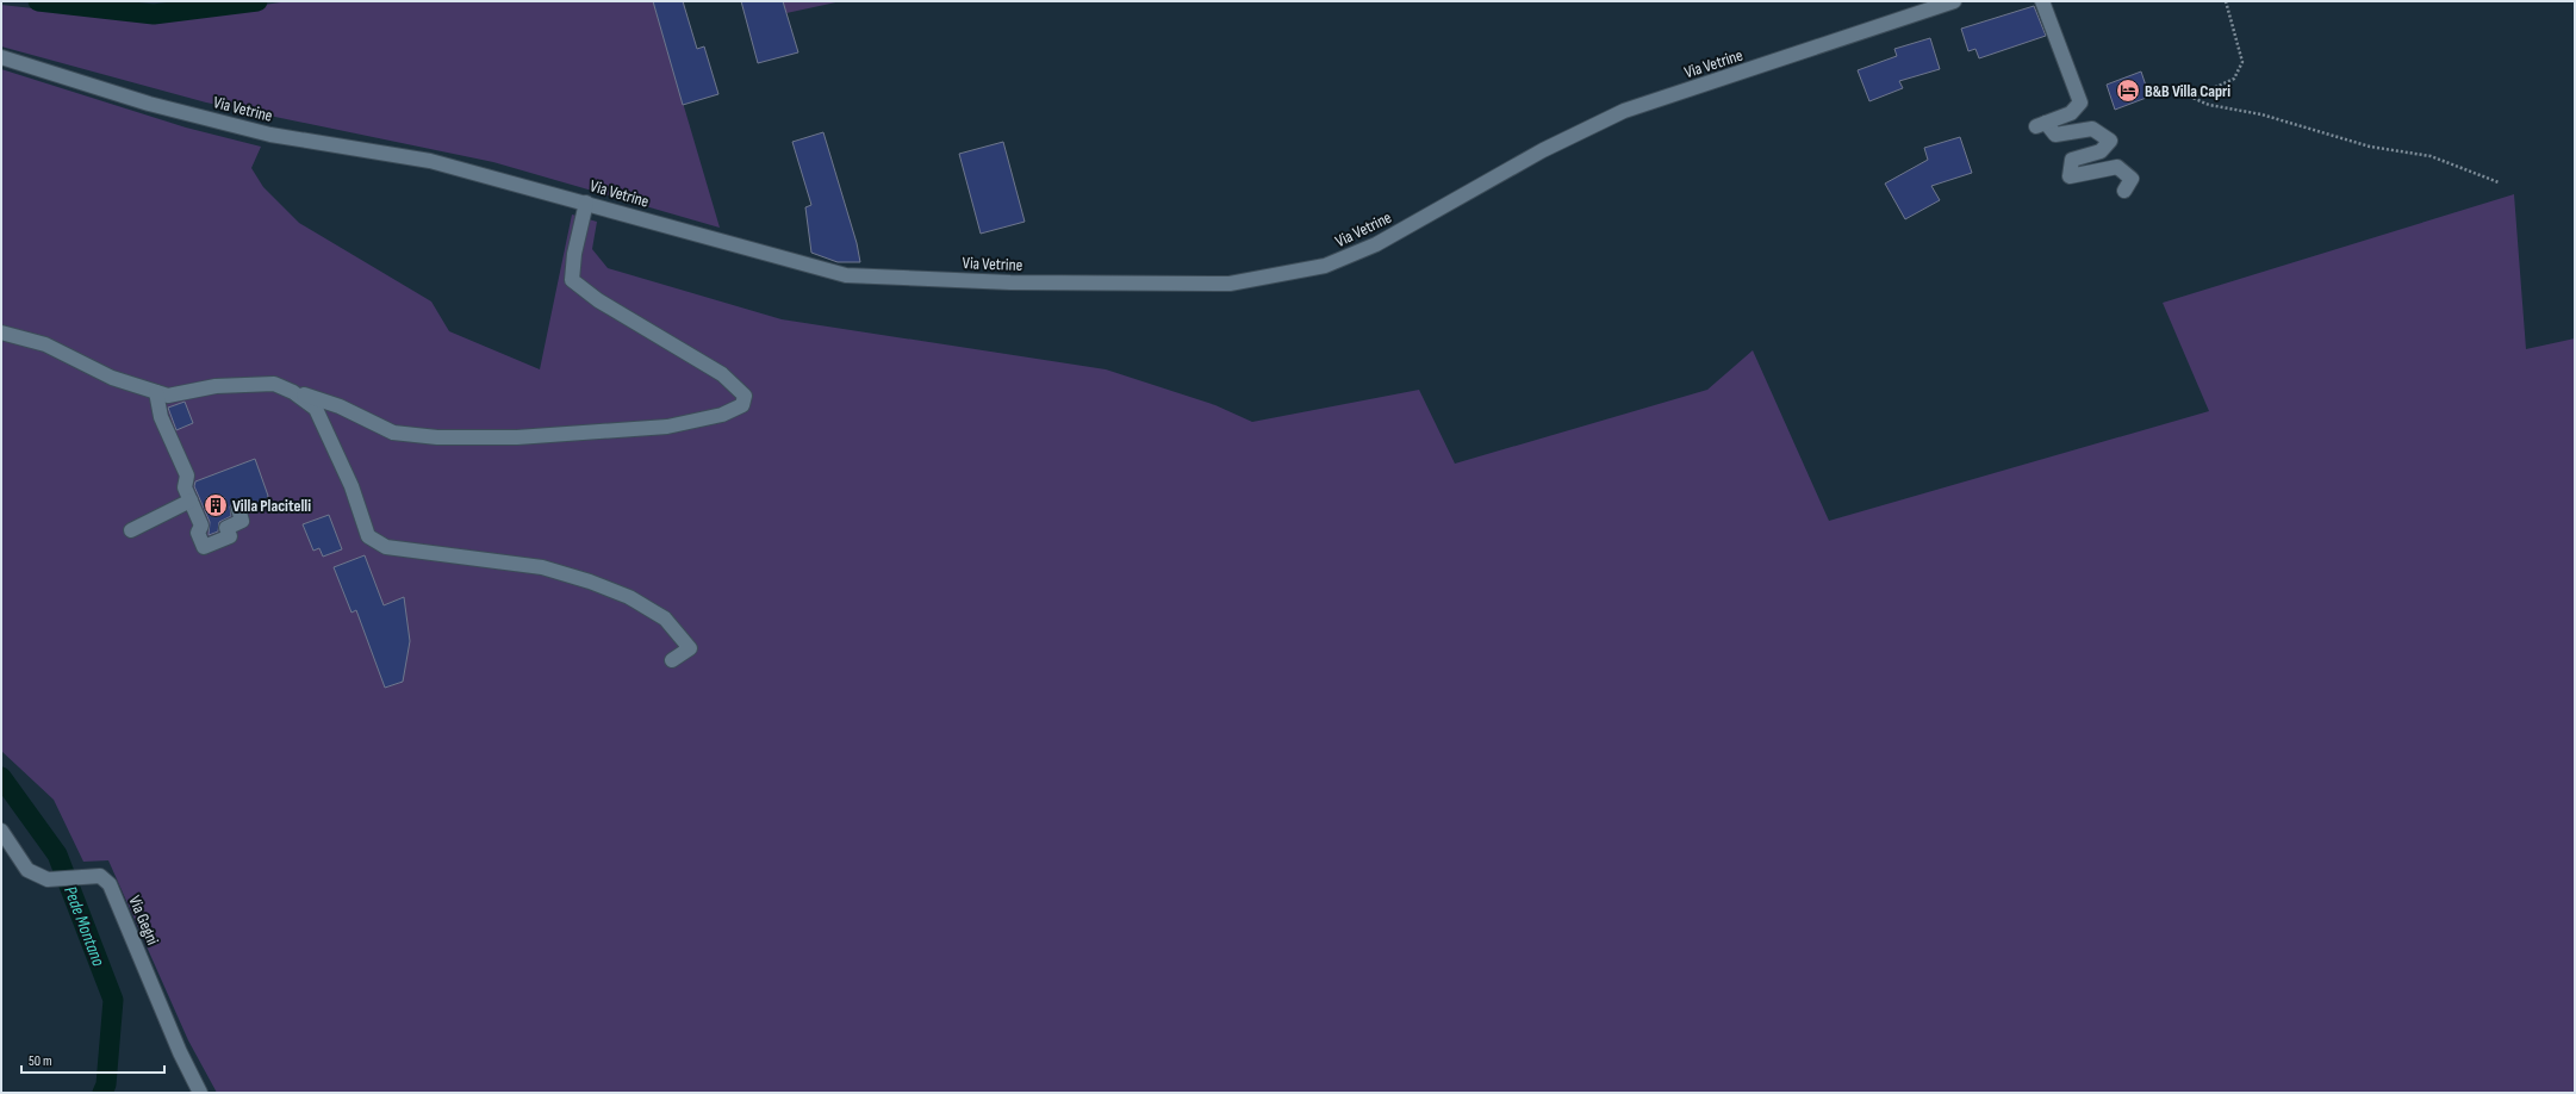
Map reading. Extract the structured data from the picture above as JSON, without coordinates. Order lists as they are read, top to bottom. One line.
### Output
{"streets":{"street":["Via Vetrine","Via Gegni"]},"water":["Pede Montano"],"places":{"hotel":["B&B Villa Capri"],"building":["Villa Placitelli"]},"scale_bar":"50 m"}
